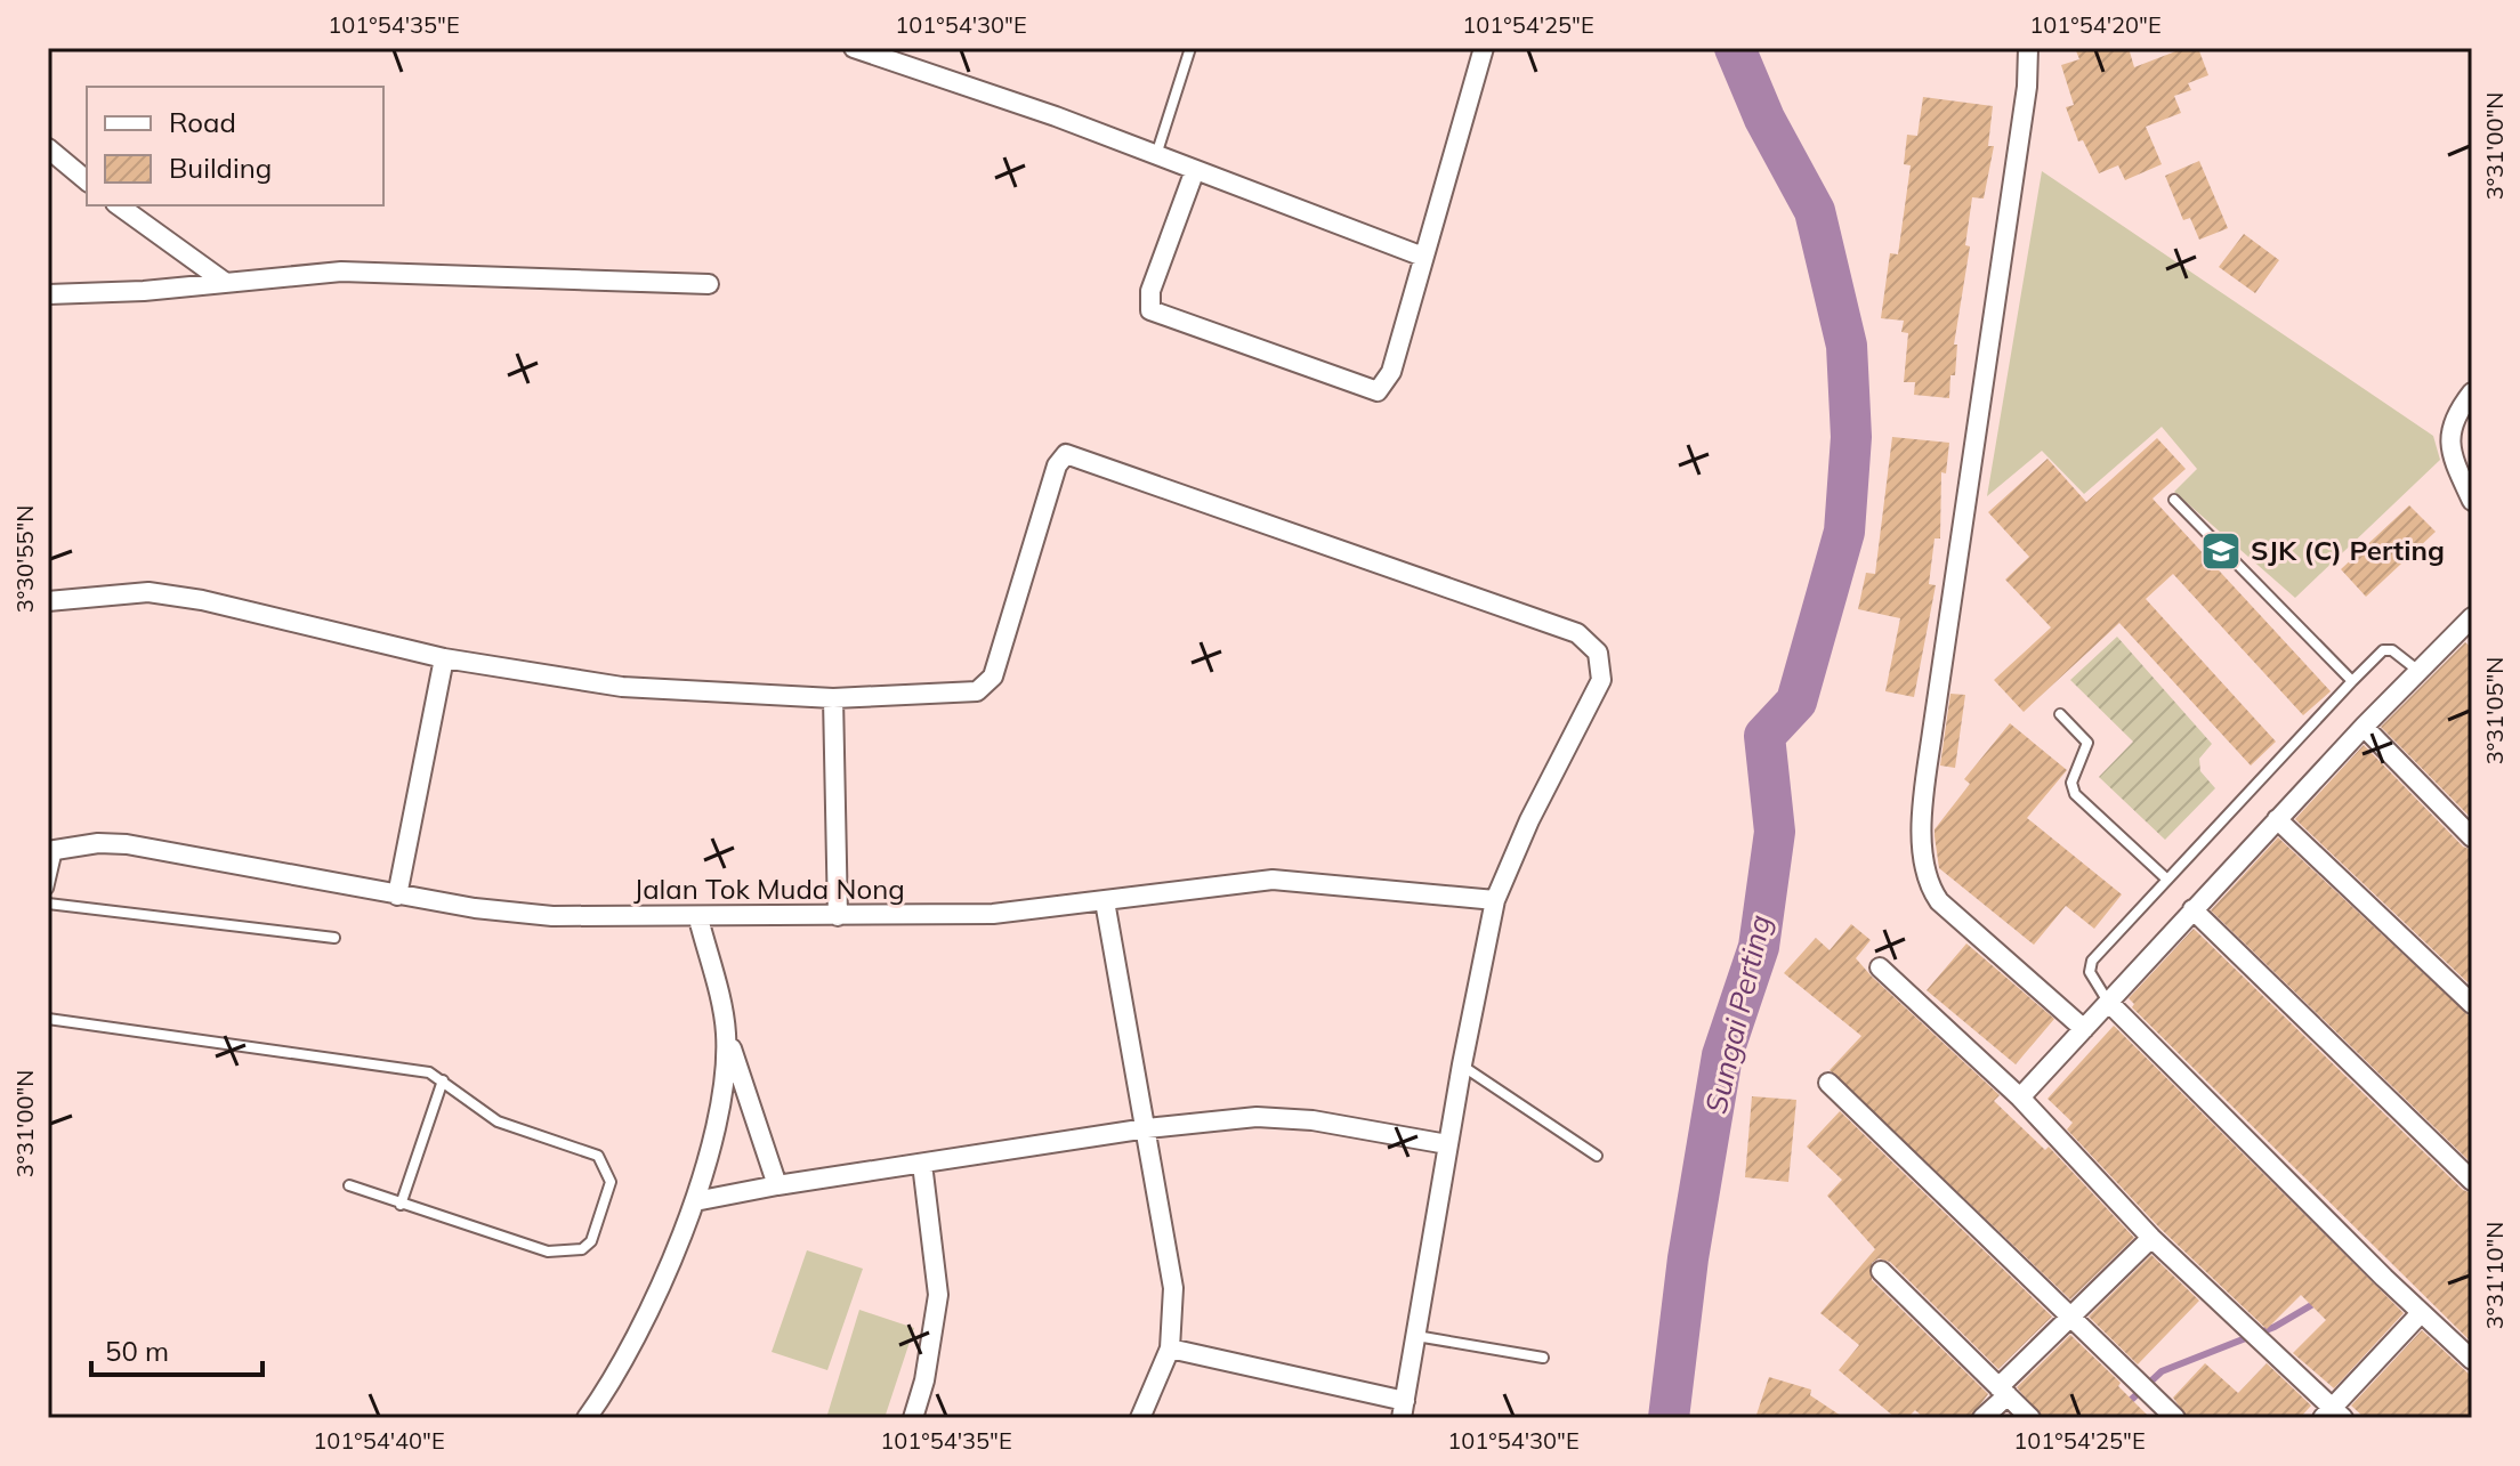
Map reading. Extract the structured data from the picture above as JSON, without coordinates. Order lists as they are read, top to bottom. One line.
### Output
{"streets":{"street":["Jalan Tok Muda Nong"]},"water":["Sungai Perting"],"places":{"school or university":["SJK (C) Perting"]},"legend":["Road","Building"],"scale_bar":"50 m","coordinates":["101°54'35\"E","101°54'30\"E","101°54'25\"E","101°54'20\"E","3°31'00\"N","3°30'55\"N","3°31'05\"N","3°31'10\"N","101°54'40\"E"]}
